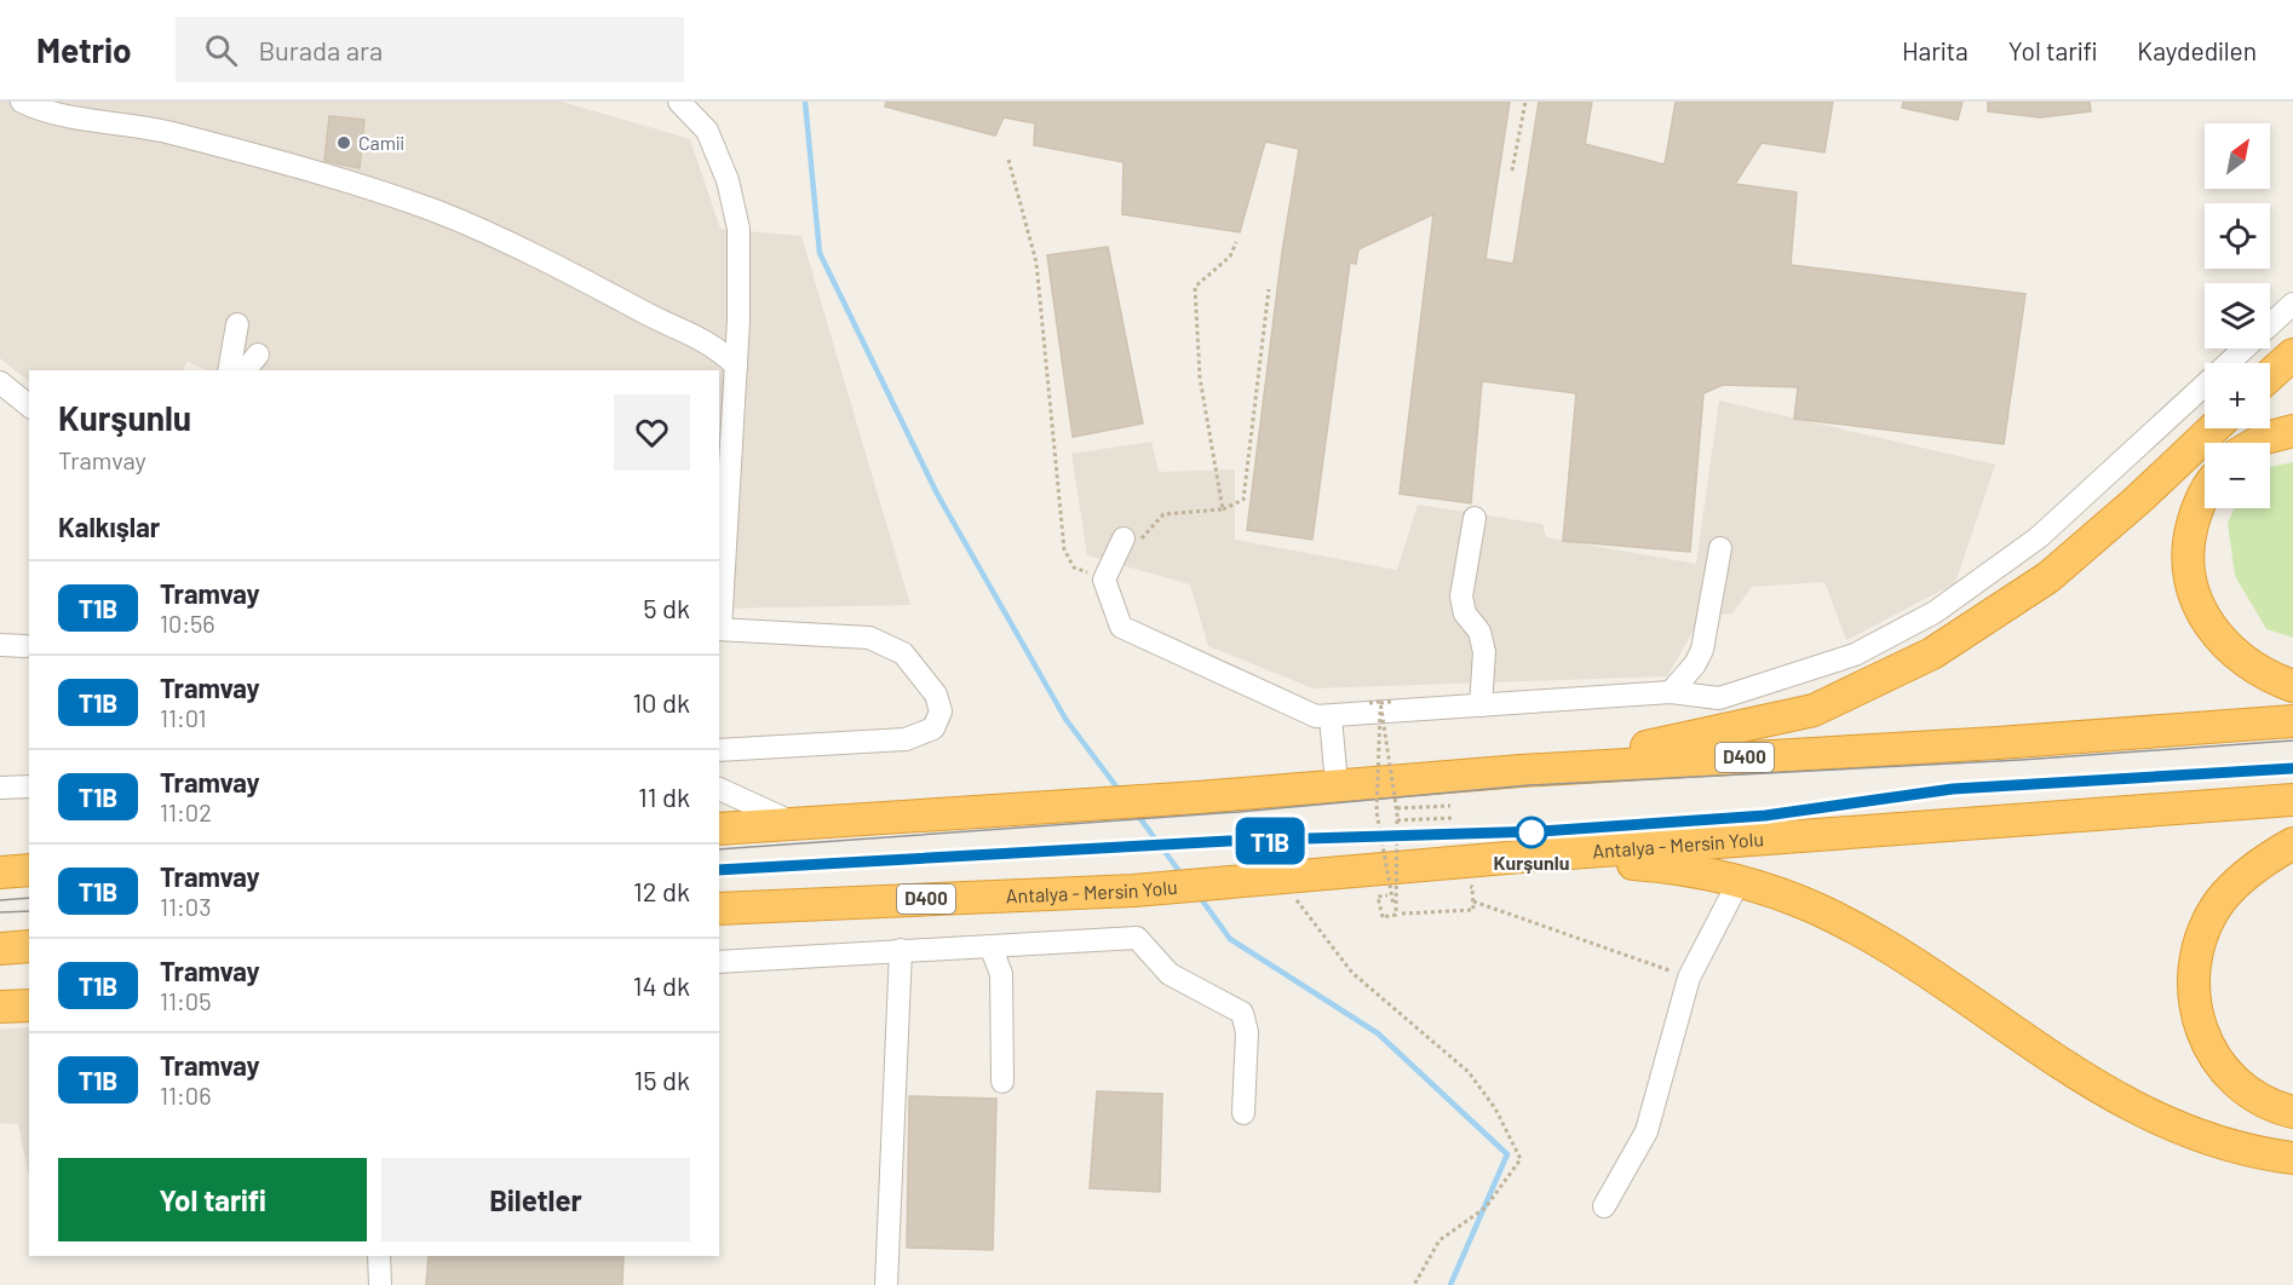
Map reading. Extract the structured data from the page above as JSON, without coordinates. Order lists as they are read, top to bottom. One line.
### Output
{"streets":{"highway":["D400","Antalya - Mersin Yolu"]},"places":["Camii","Kurşunlu"],"lines":["tram line T1B"],"north":"top right","page":{"header":"Metrio","search":"Burada ara","nav":["Harita","Yol tarifi","Kaydedilen"],"on_map":"T1B","map_buttons":["+","−"],"heading":[["Kurşunlu","Tramvay"],"Kalkışlar"],"list":[{"mark":"T1B","name":"Tramvay","note":"10:56","value":"5 dk"},{"mark":"T1B","name":"Tramvay","note":"11:01","value":"10 dk"},{"mark":"T1B","name":"Tramvay","note":"11:02","value":"11 dk"},{"mark":"T1B","name":"Tramvay","note":"11:03","value":"12 dk"},{"mark":"T1B","name":"Tramvay","note":"11:05","value":"14 dk"},{"mark":"T1B","name":"Tramvay","note":"11:06","value":"15 dk"}],"buttons":["Yol tarifi","Biletler"]}}
